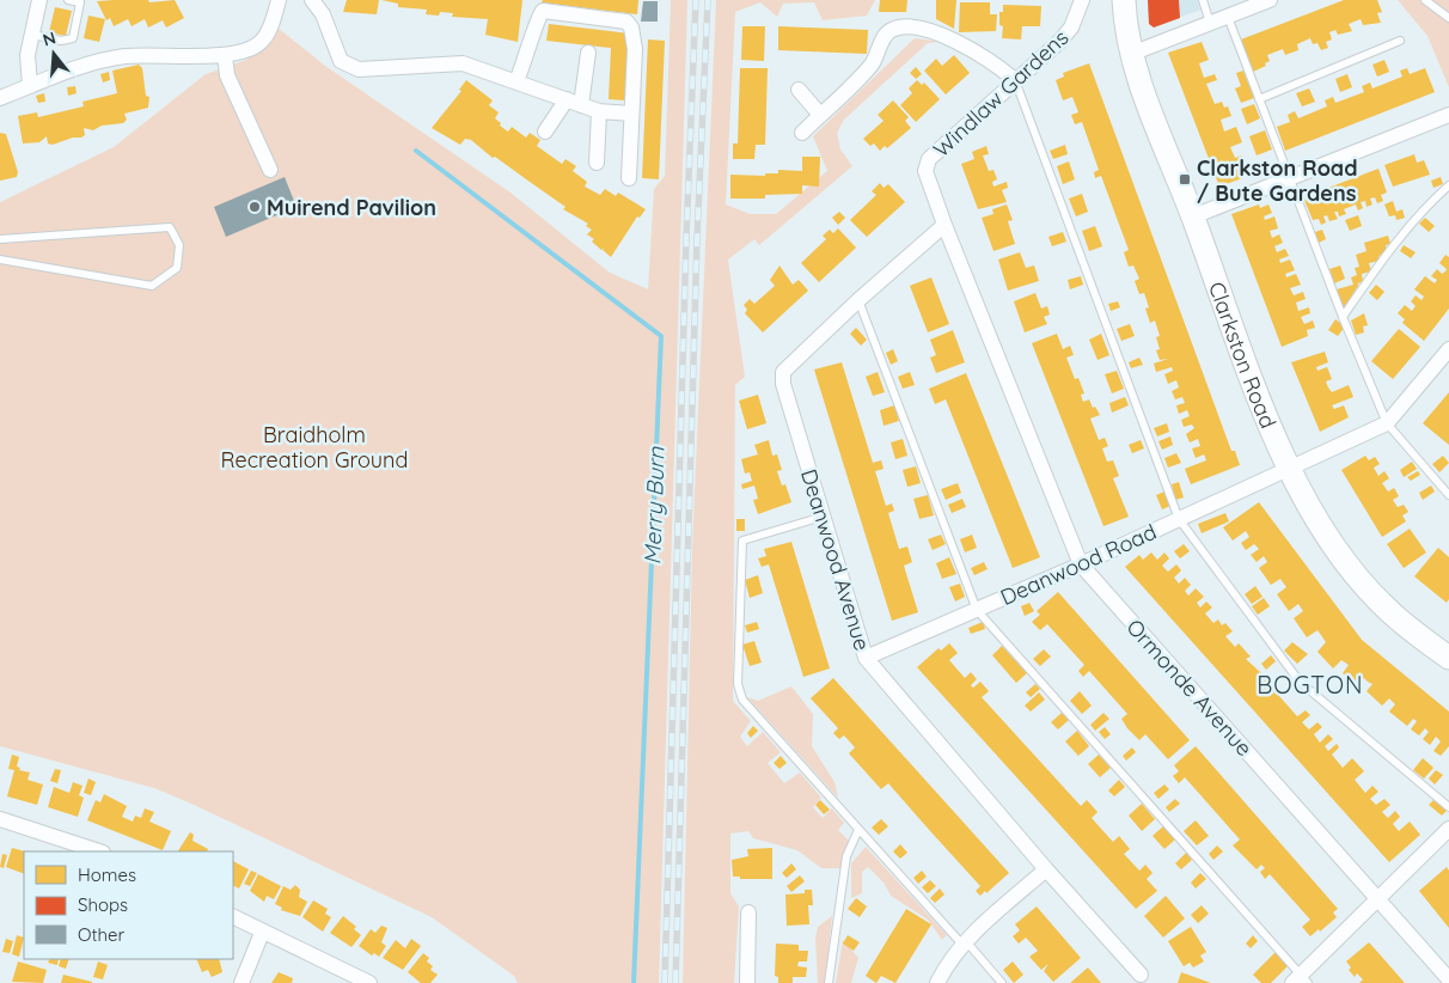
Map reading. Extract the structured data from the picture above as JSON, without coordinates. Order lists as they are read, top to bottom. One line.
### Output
{"streets":{"main road":["Clarkston Road"],"street":["Windlaw Gardens","Deanwood Avenue","Deanwood Road","Ormonde Avenue"]},"crossings":[["Windlaw Gardens","Deanwood Avenue"],["Windlaw Gardens","Ormonde Avenue"],["Clarkston Road","Deanwood Road"],["Deanwood Avenue","Deanwood Road"],["Deanwood Road","Ormonde Avenue"]],"districts":["BOGTON"],"water":["Merry Burn"],"parks":["Braidholm Recreation Ground"],"places":{"transit":["Clarkston Road / Bute Gardens"],"other":["Muirend Pavilion"]},"legend":["Homes","Shops","Other"],"north":"top"}
